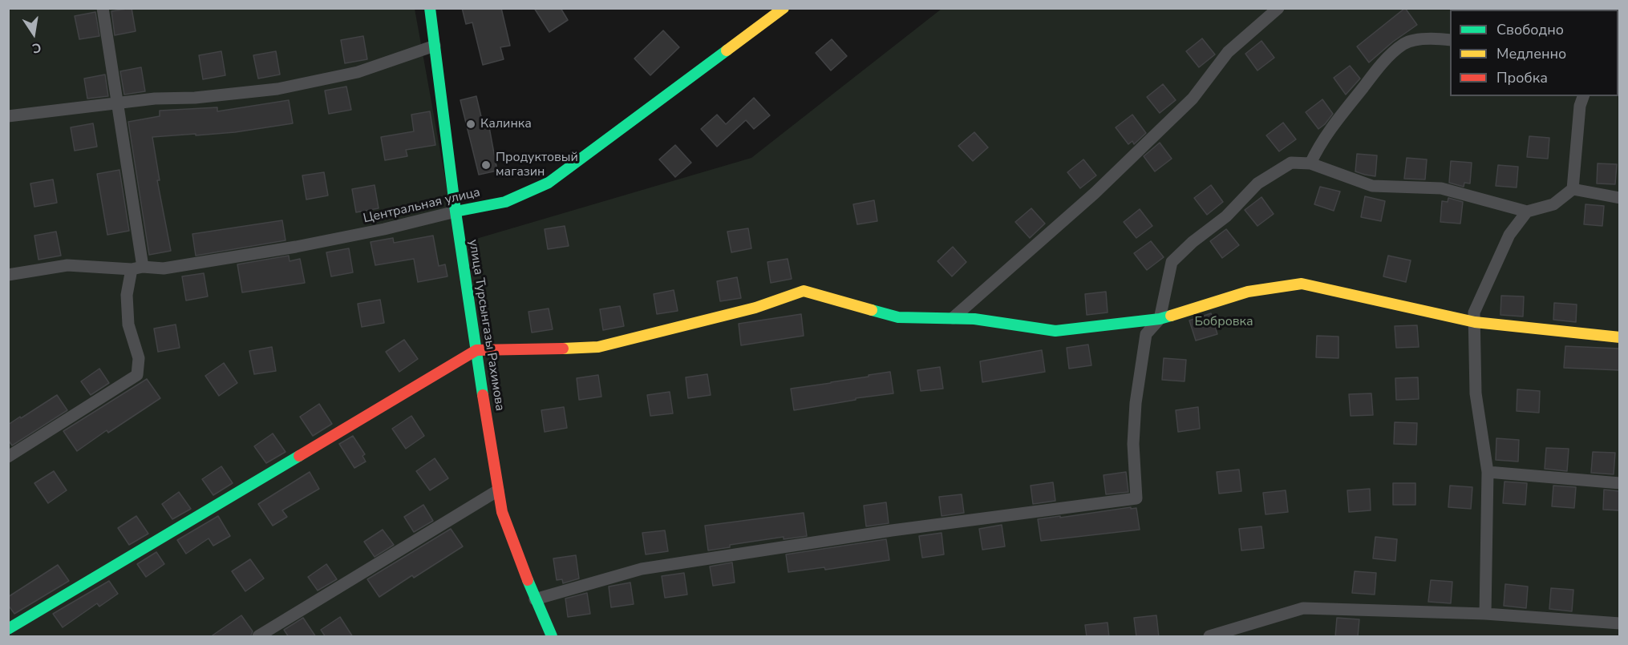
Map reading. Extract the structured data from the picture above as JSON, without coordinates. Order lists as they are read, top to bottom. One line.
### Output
{"streets":{"street":["Центральная улица","улица Турсынгазы Рахимова"]},"crossings":[["Центральная улица","улица Турсынгазы Рахимова"]],"parks":["Бобровка"],"places":["Калинка","Продуктовый магазин"],"legend":["Свободно","Медленно","Пробка"],"north":"bottom"}
